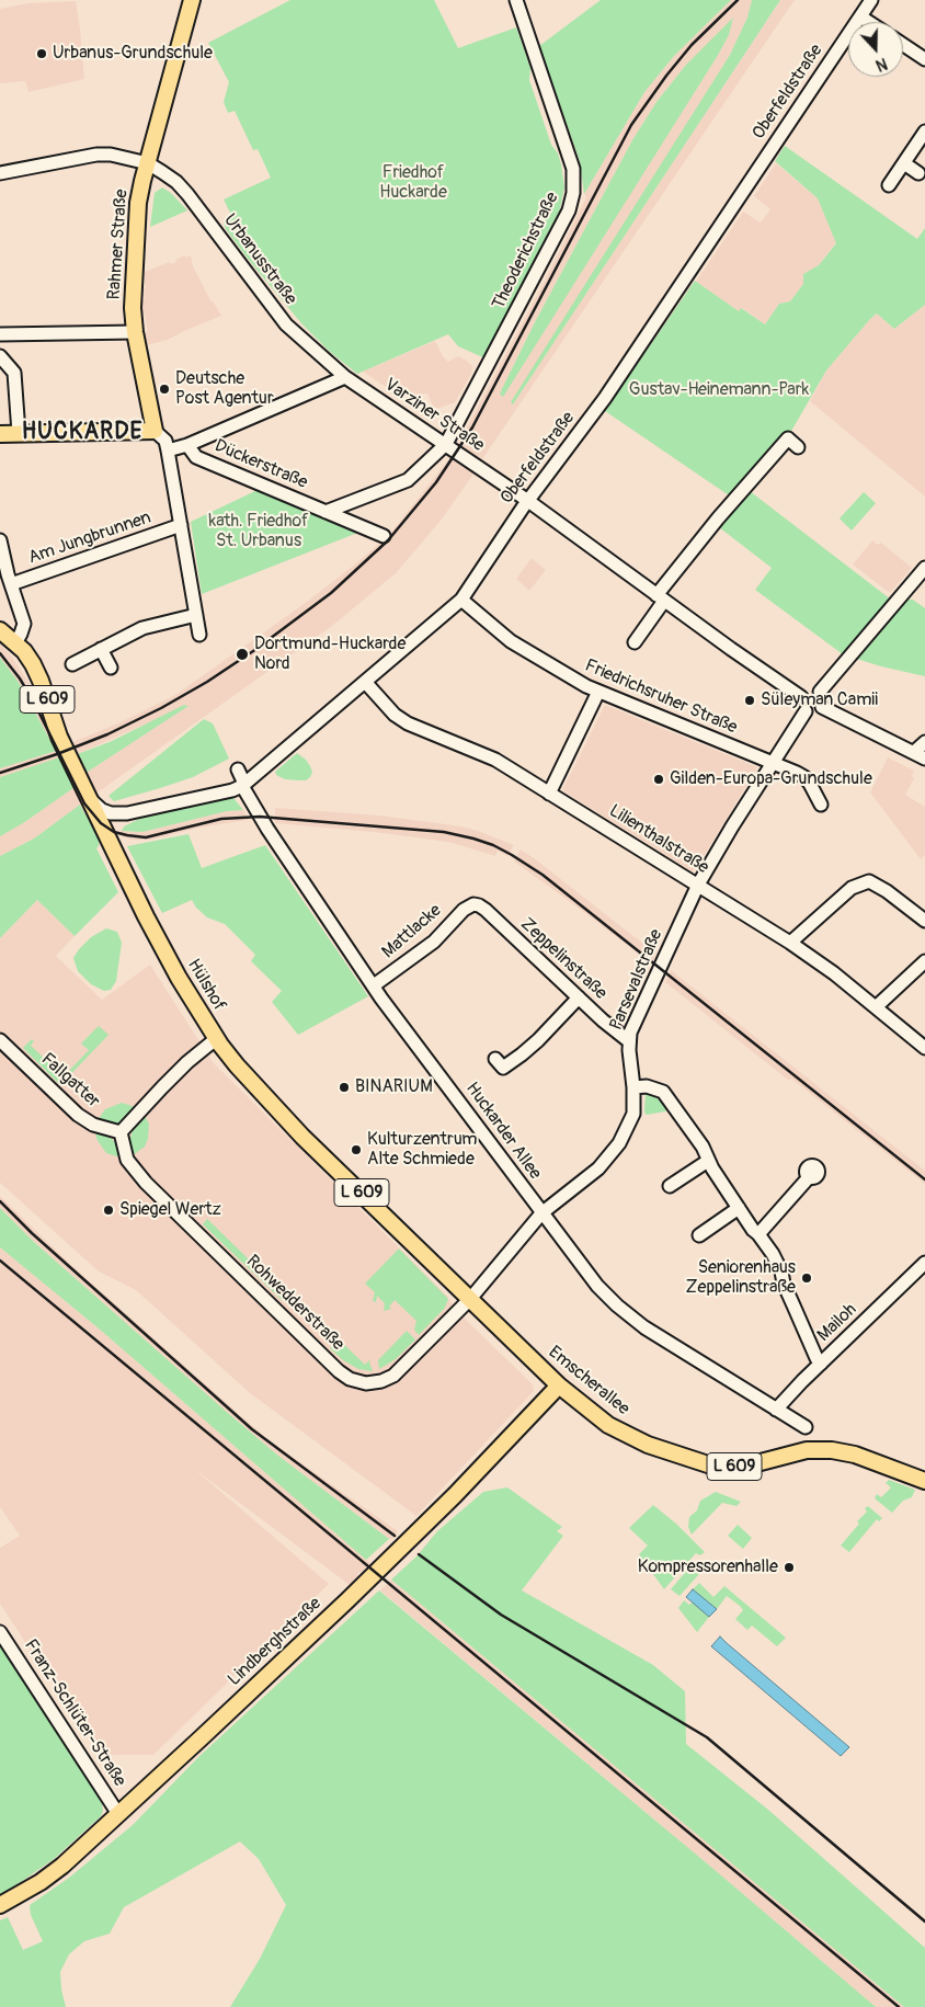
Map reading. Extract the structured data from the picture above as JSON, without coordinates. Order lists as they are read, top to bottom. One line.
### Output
{"streets":{"main road":["Rahmer Straße","L 609","Hülshof","Emscherallee","Lindberghstraße"],"street":["Oberfeldstraße","Theoderichstraße","Urbanusstraße","Varziner Straße","Dückerstraße","Am Jungbrunnen","Friedrichsruher Straße","Lilienthalstraße","Mattlacke","Zeppelinstraße","Parsevalstraße","Fallgatter","Huckarder Allee","Rohwedderstraße","Mailoh","Franz-Schlüter-Straße"]},"crossings":[["Oberfeldstraße","Varziner Straße"],["Oberfeldstraße","Friedrichsruher Straße"],["Oberfeldstraße","Lilienthalstraße"],["Oberfeldstraße","Hülshof"],["Oberfeldstraße","Huckarder Allee"],["Rahmer Straße","Urbanusstraße"],["Theoderichstraße","Varziner Straße"],["Urbanusstraße","Varziner Straße"],["Varziner Straße","Parsevalstraße"],["Friedrichsruher Straße","Parsevalstraße"],["Lilienthalstraße","Parsevalstraße"],["Mattlacke","Zeppelinstraße"],["Mattlacke","Huckarder Allee"],["Zeppelinstraße","Parsevalstraße"],["Parsevalstraße","Hülshof"],["Parsevalstraße","Huckarder Allee"],["Parsevalstraße","Rohwedderstraße"],["Parsevalstraße","Emscherallee"],["Hülshof","Rohwedderstraße"],["Hülshof","Emscherallee"],["Fallgatter","Rohwedderstraße"],["Huckarder Allee","Mailoh"],["Rohwedderstraße","Emscherallee"],["Emscherallee","Lindberghstraße"],["Lindberghstraße","Franz-Schlüter-Straße"]],"districts":["HUCKARDE"],"parks":["Friedhof Huckarde","Gustav-Heinemann-Park","kath. Friedhof St. Urbanus"],"places":["Urbanus-Grundschule","Deutsche Post Agentur","Dortmund-Huckarde Nord","Süleyman Camii","Gilden-Europa-Grundschule","BINARIUM","Kulturzentrum Alte Schmiede","Spiegel Wertz","Seniorenhaus Zeppelinstraße","Kompressorenhalle"],"north":"bottom"}
